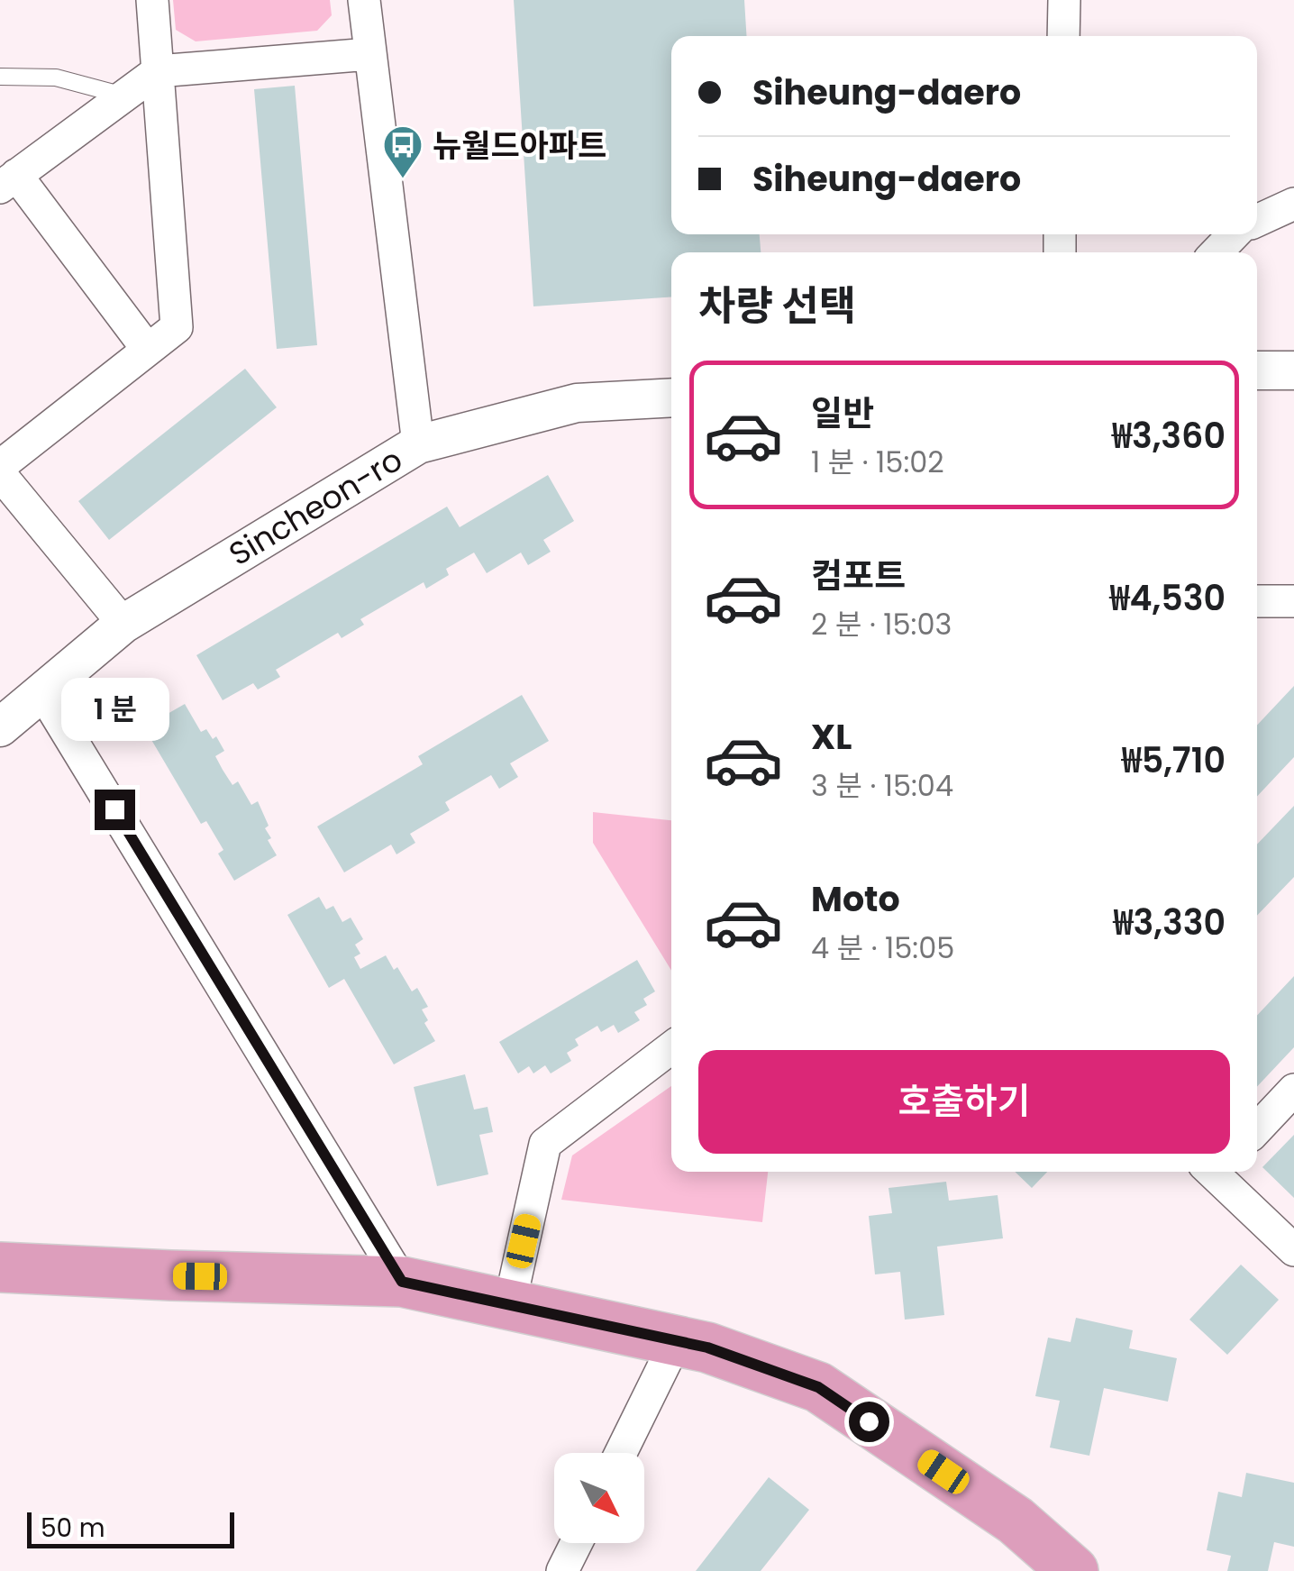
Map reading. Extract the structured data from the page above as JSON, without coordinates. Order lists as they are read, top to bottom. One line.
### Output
{"streets":{"street":["Sincheon-ro"]},"places":{"bus stop":["뉴월드아파트"]},"scale_bar":"50 m","north":"bottom right","page":{"banner":["Siheung-daero","Siheung-daero"],"heading":"차량 선택","list":[{"name":"일반","note":"1 분 · 15:02","value":"₩3,360"},{"name":"컴포트","note":"2 분 · 15:03","value":"₩4,530"},{"name":"XL","note":"3 분 · 15:04","value":"₩5,710"},{"name":"Moto","note":"4 분 · 15:05","value":"₩3,330"}],"bubble":"1 분","buttons":"호출하기","scale":"50 m"}}
